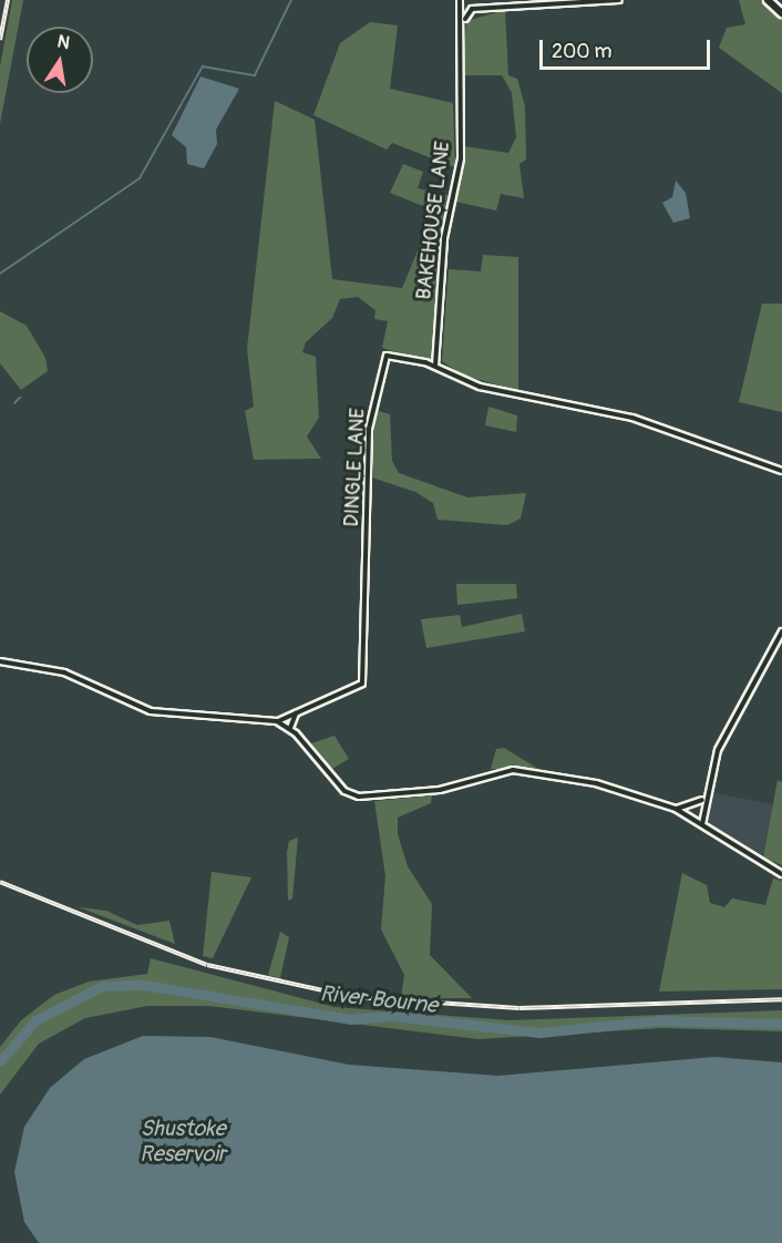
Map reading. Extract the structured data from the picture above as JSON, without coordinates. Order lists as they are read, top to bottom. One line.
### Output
{"streets":{"street":["BAKEHOUSE LANE","DINGLE LANE"]},"crossings":[["BAKEHOUSE LANE","DINGLE LANE"]],"water":["River Bourne","Shustoke Reservoir"],"scale_bar":"200 m","north":"top"}
